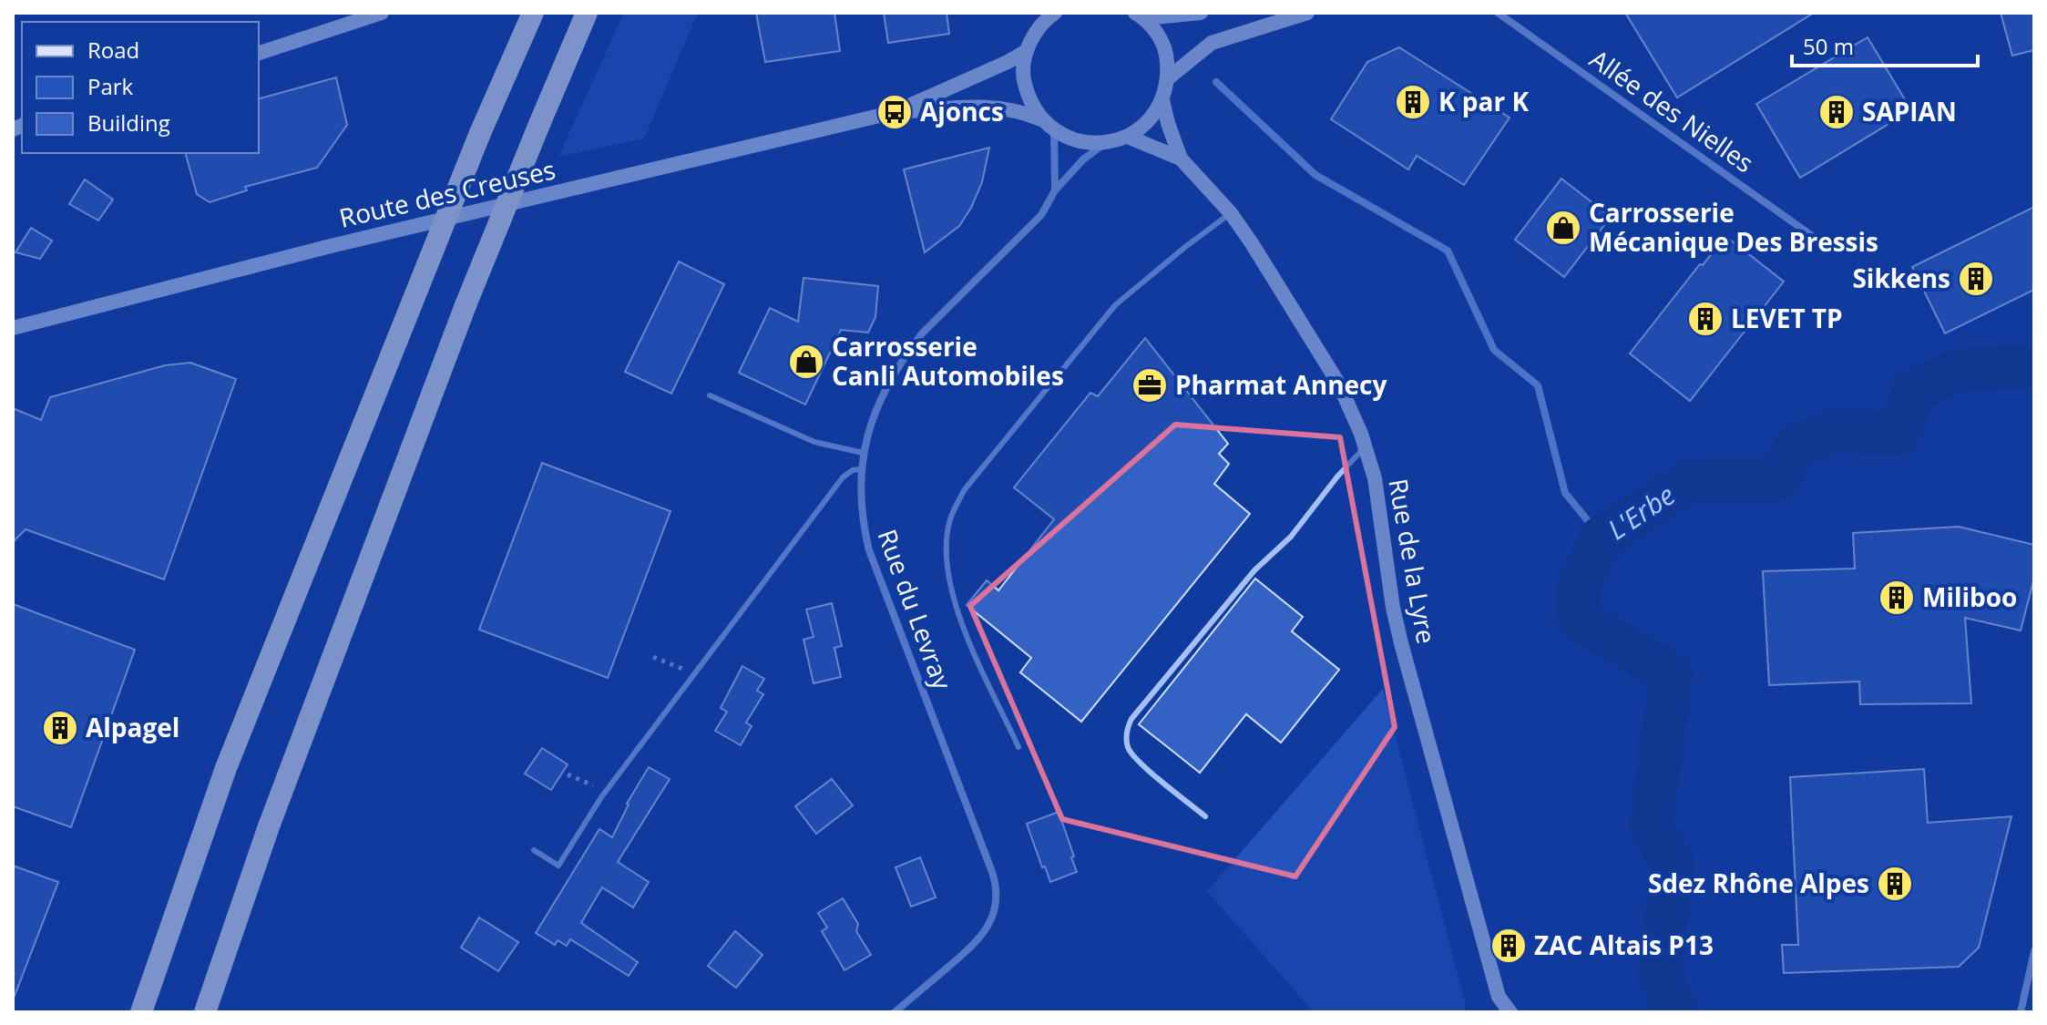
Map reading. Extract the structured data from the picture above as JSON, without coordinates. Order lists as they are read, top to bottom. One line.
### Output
{"streets":{"main road":["Route des Creuses","Rue de la Lyre"],"street":["Allée des Nielles","Rue du Levray"]},"water":["L'Erbe"],"places":{"building":["K par K","SAPIAN","Sikkens","LEVET TP","Miliboo","Alpagel","Sdez Rhône Alpes","ZAC Altais P13"],"bus stop":["Ajoncs"],"shop":["Carrosserie Mécanique Des Bressis","Carrosserie Canli Automobiles"],"office":["Pharmat Annecy"]},"legend":["Road","Park","Building"],"scale_bar":"50 m"}
